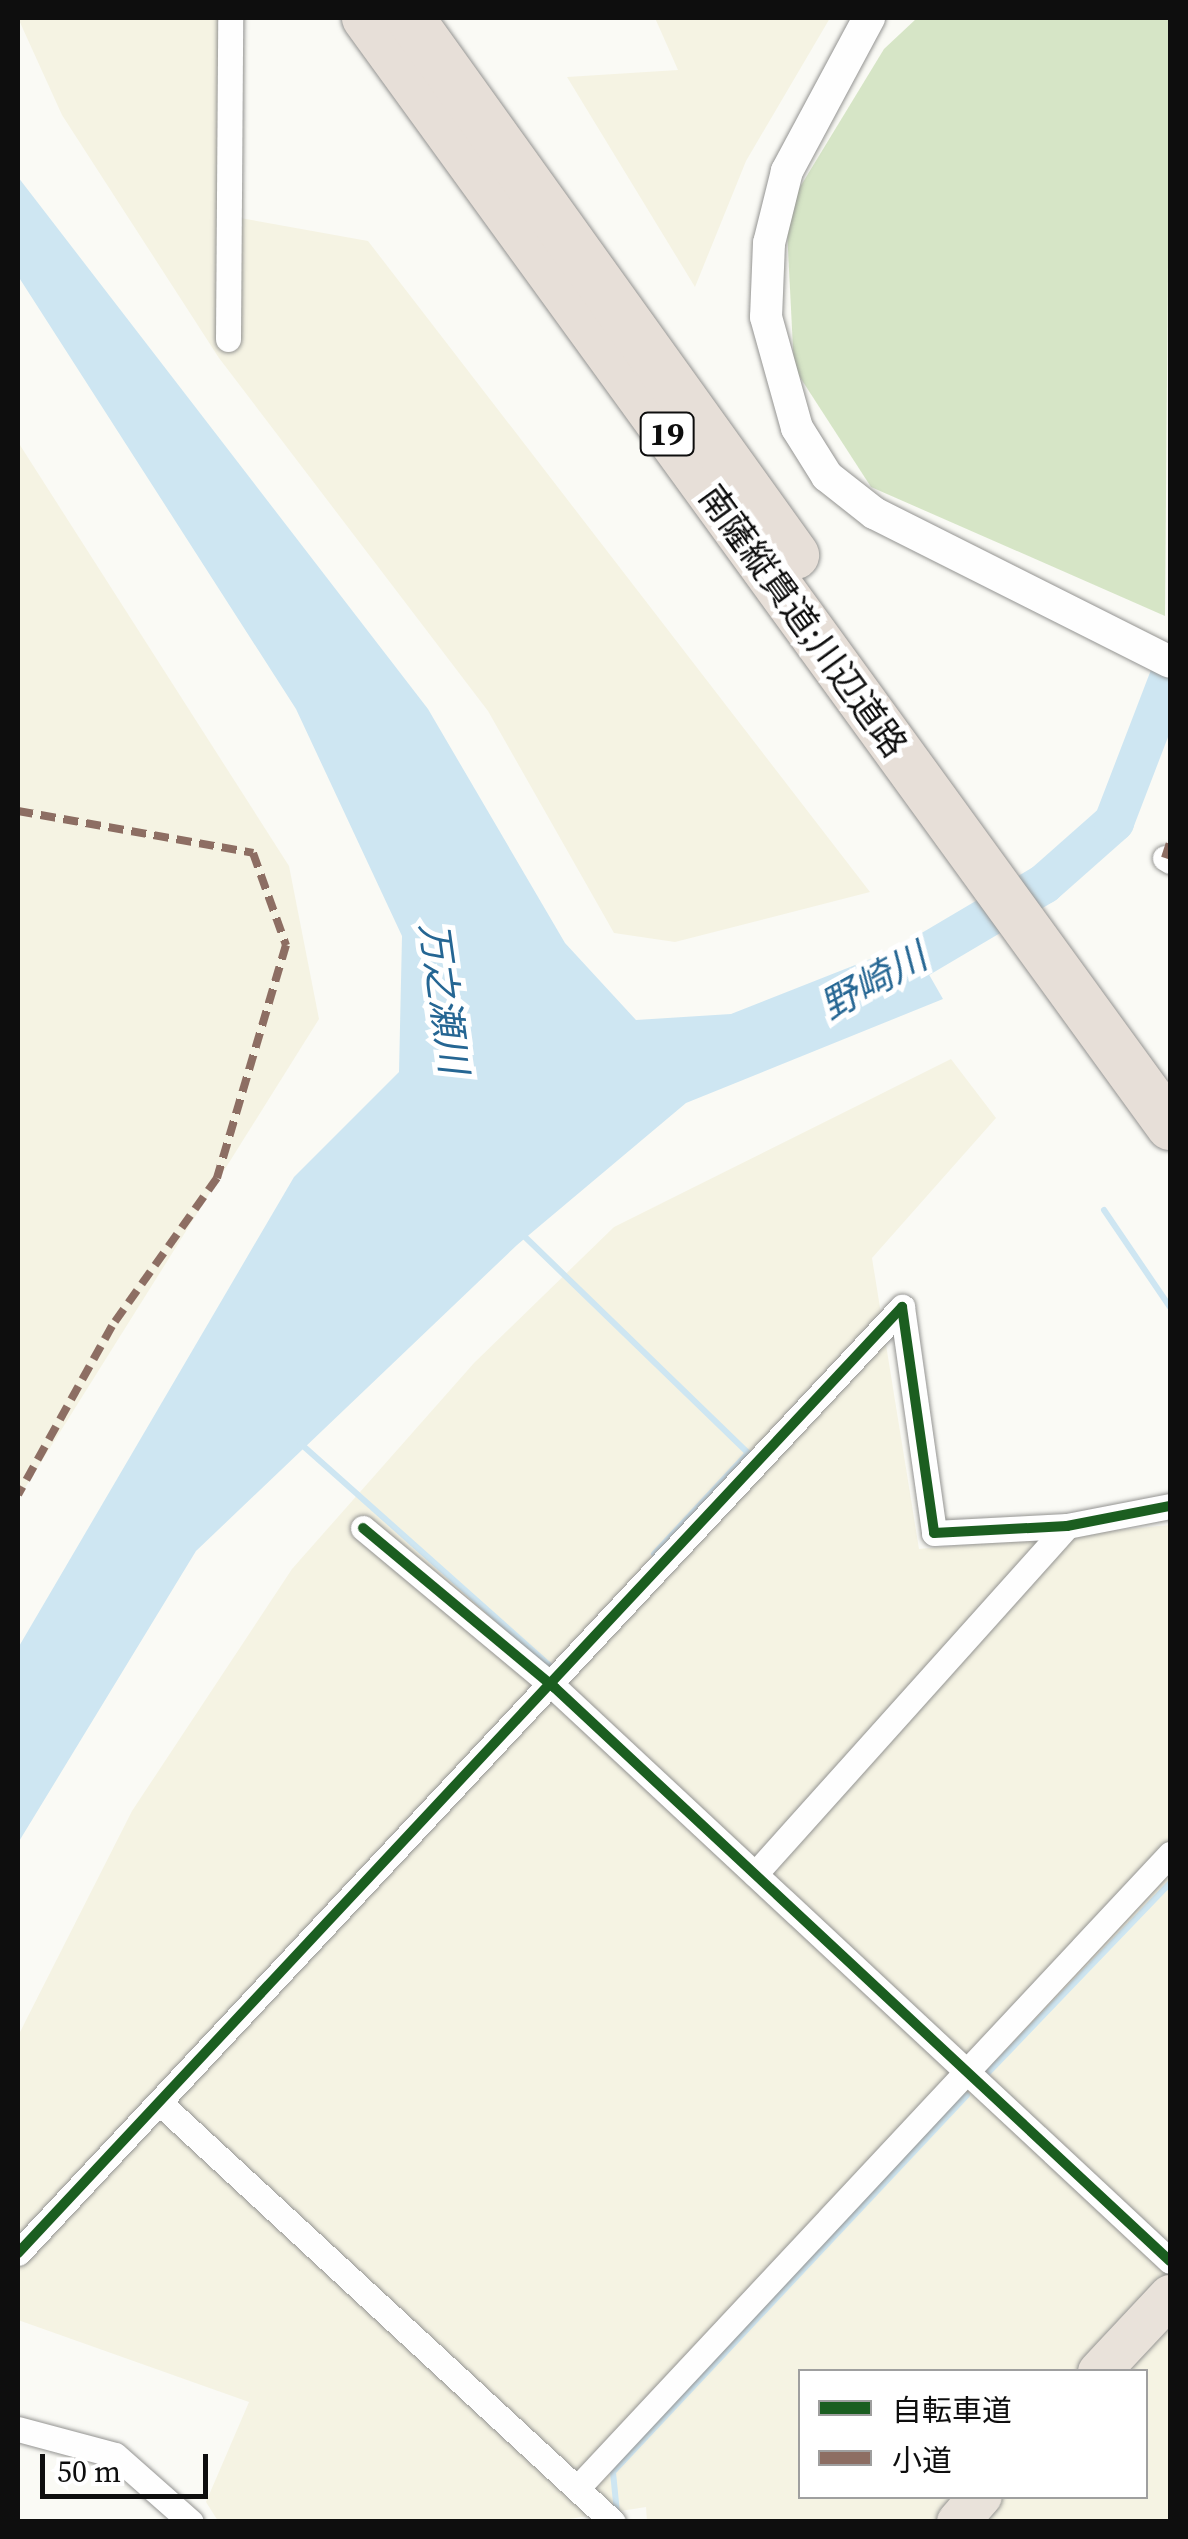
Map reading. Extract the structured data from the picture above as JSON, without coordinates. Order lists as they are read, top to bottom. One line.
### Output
{"streets":{"highway":["19","南薩縦貫道;川辺道路"]},"crossings":[["19","南薩縦貫道;川辺道路"]],"water":["野崎川","万之瀬川"],"legend":["自転車道","小道"],"scale_bar":"50 m"}
